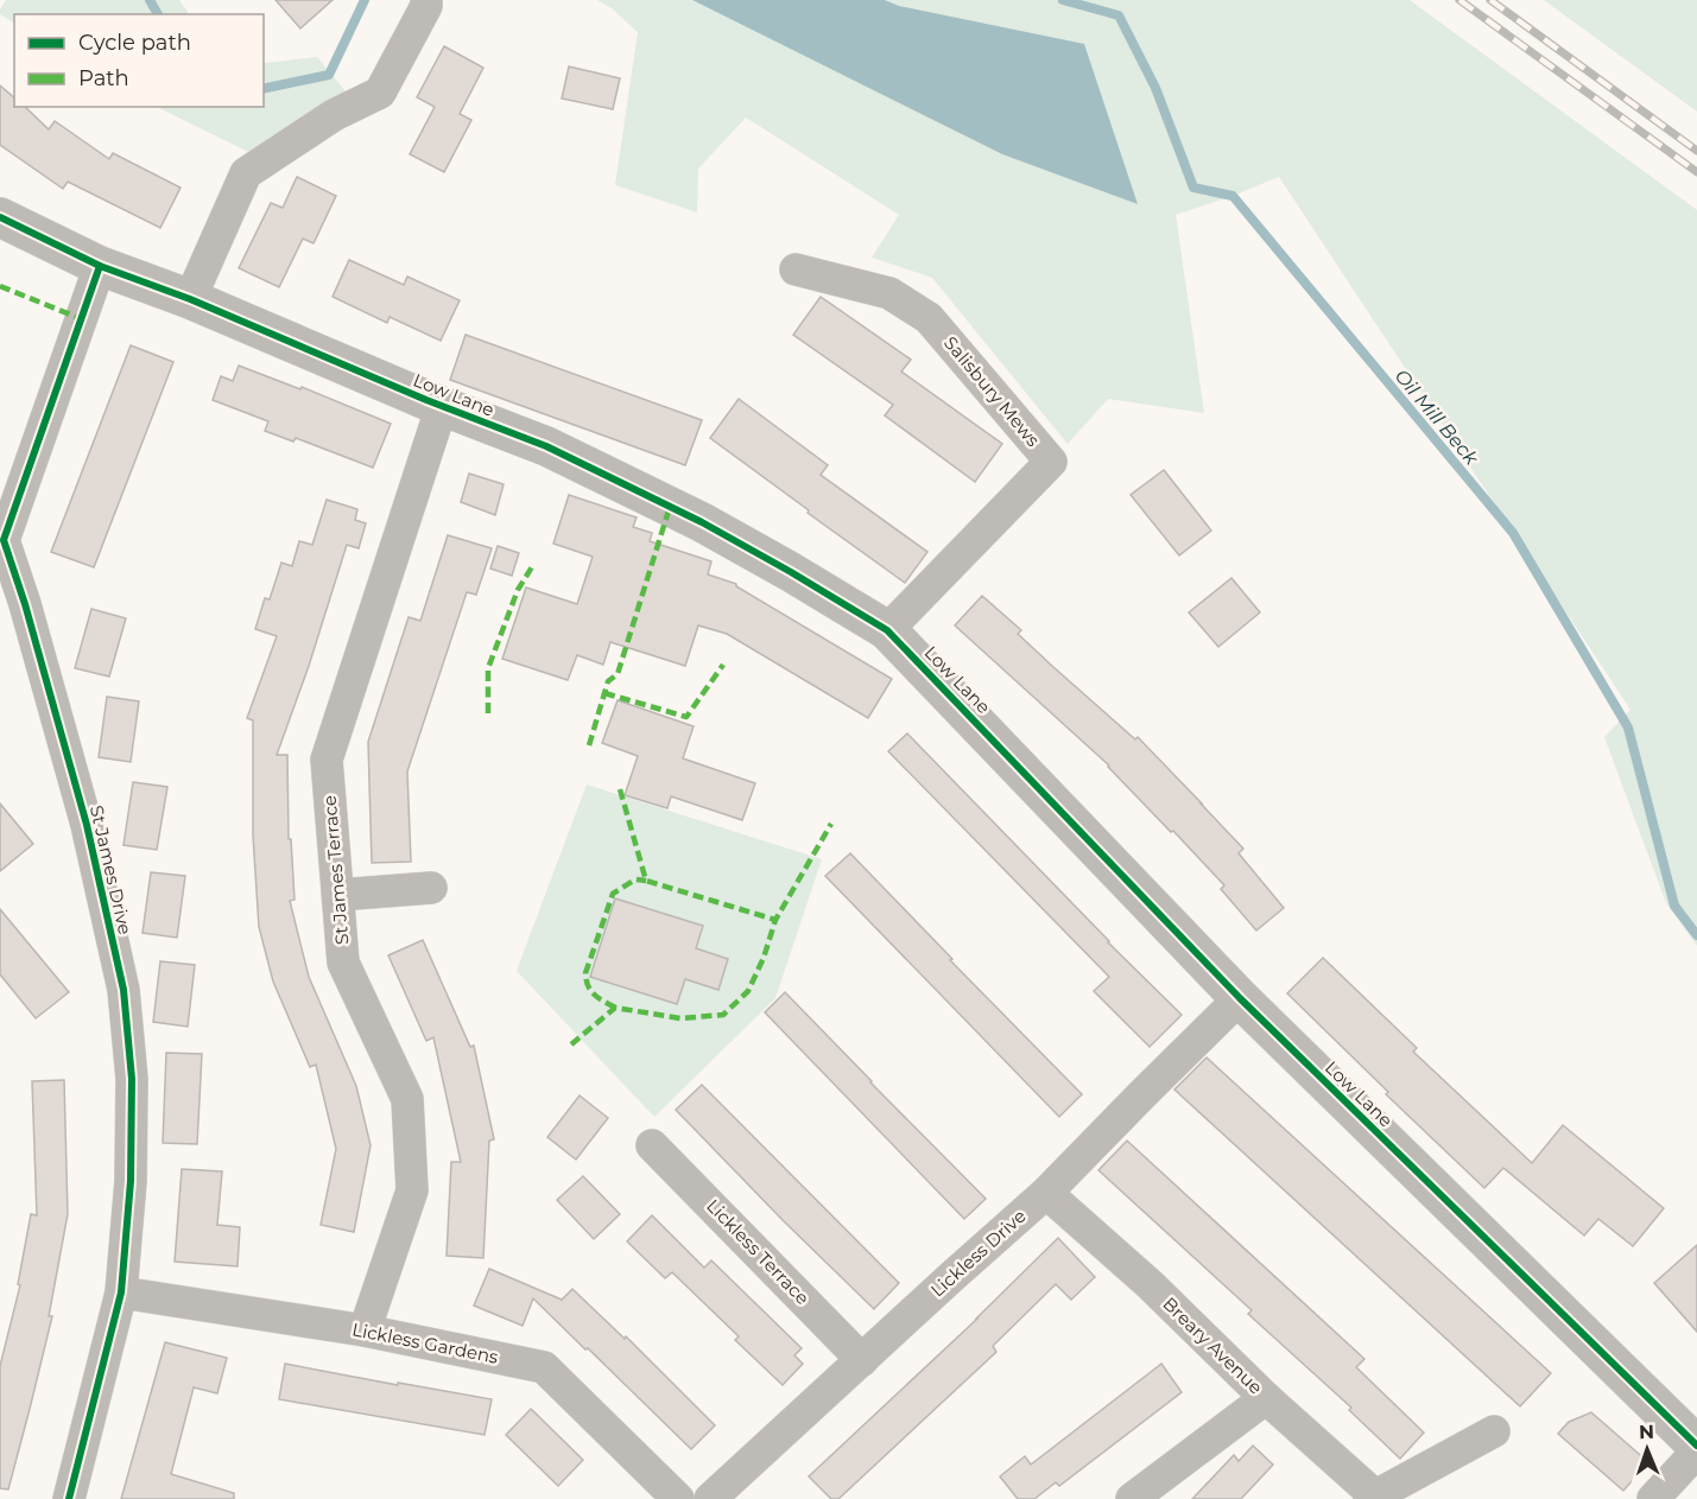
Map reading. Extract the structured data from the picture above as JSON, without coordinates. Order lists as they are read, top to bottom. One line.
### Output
{"streets":{"street":["Salisbury Mews","Low Lane","St James Drive","St James Terrace","Lickless Terrace","Lickless Drive","Lickless Gardens","Breary Avenue"]},"crossings":[["Salisbury Mews","Low Lane"],["Low Lane","St James Drive"],["Low Lane","St James Terrace"],["Low Lane","Lickless Drive"],["St James Drive","Lickless Gardens"],["St James Terrace","Lickless Gardens"],["Lickless Terrace","Lickless Drive"],["Lickless Drive","Breary Avenue"]],"water":["Oil Mill Beck"],"legend":["Cycle path","Path"],"north":"top"}
